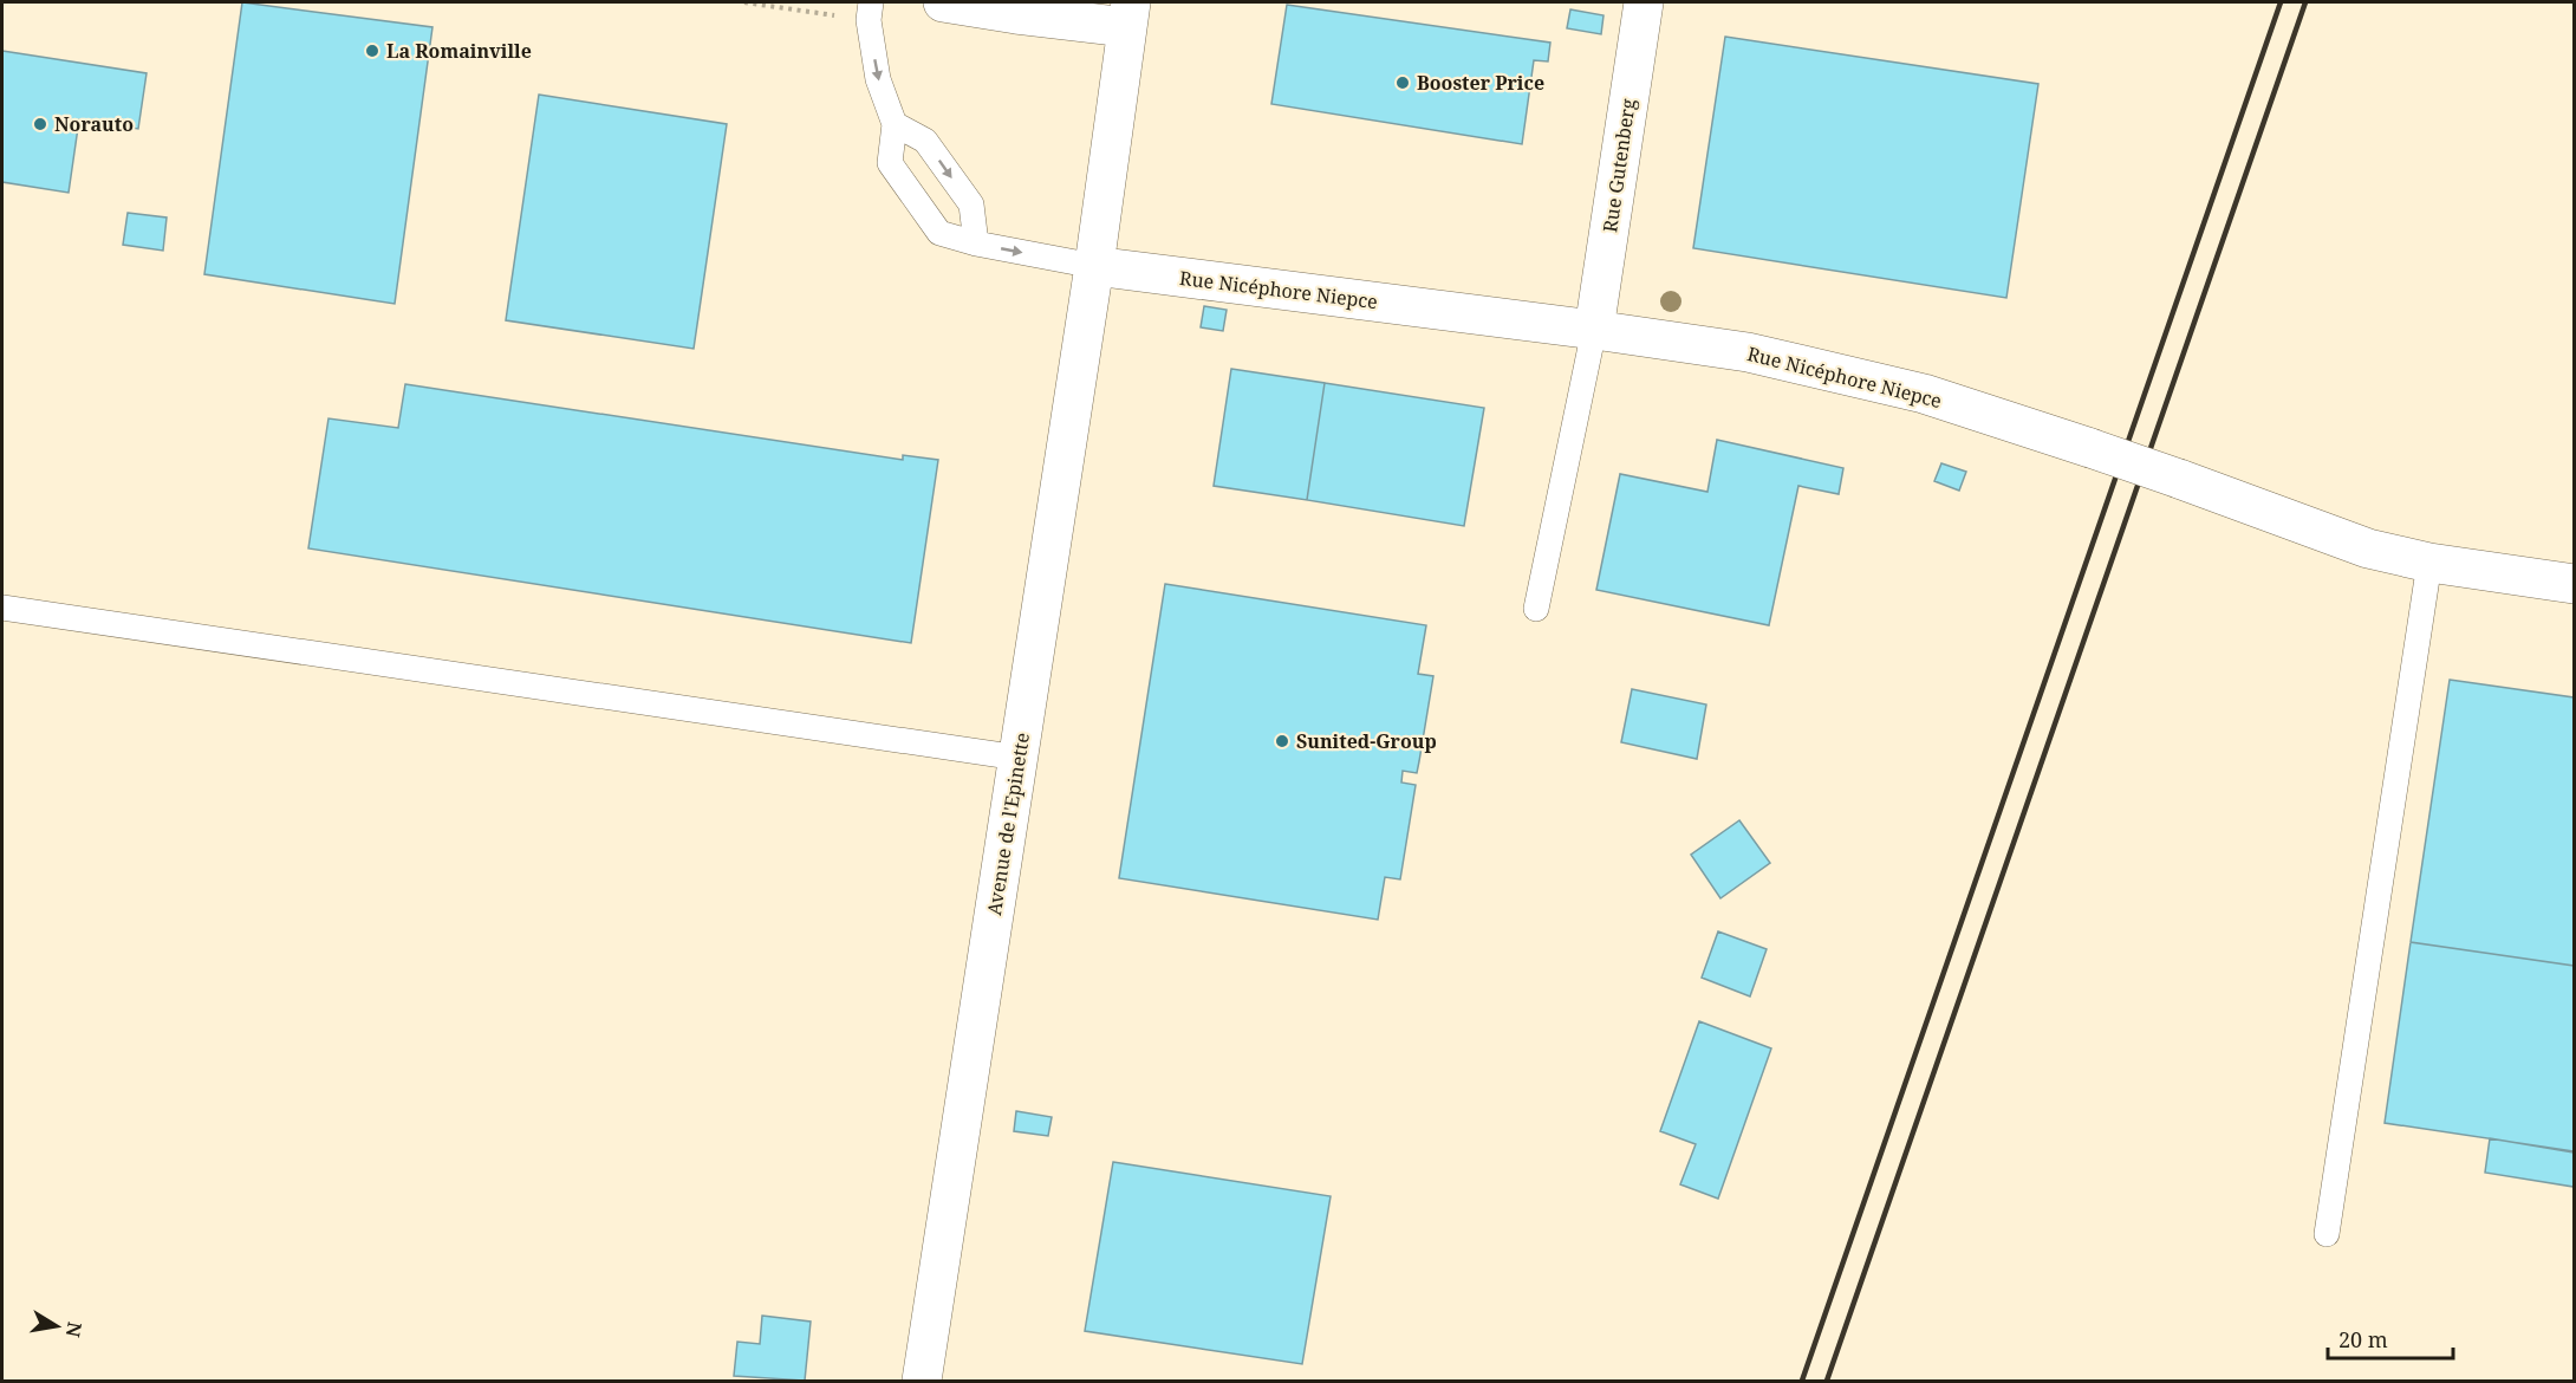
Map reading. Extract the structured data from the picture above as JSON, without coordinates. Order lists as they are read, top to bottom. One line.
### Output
{"streets":{"street":["Rue Gutenberg","Rue Nicéphore Niepce","Avenue de l'Epinette"]},"crossings":[["Rue Gutenberg","Rue Nicéphore Niepce"],["Rue Nicéphore Niepce","Avenue de l'Epinette"]],"places":["La Romainville","Booster Price","Norauto","Sunited-Group"],"scale_bar":"20 m","north":"right"}
